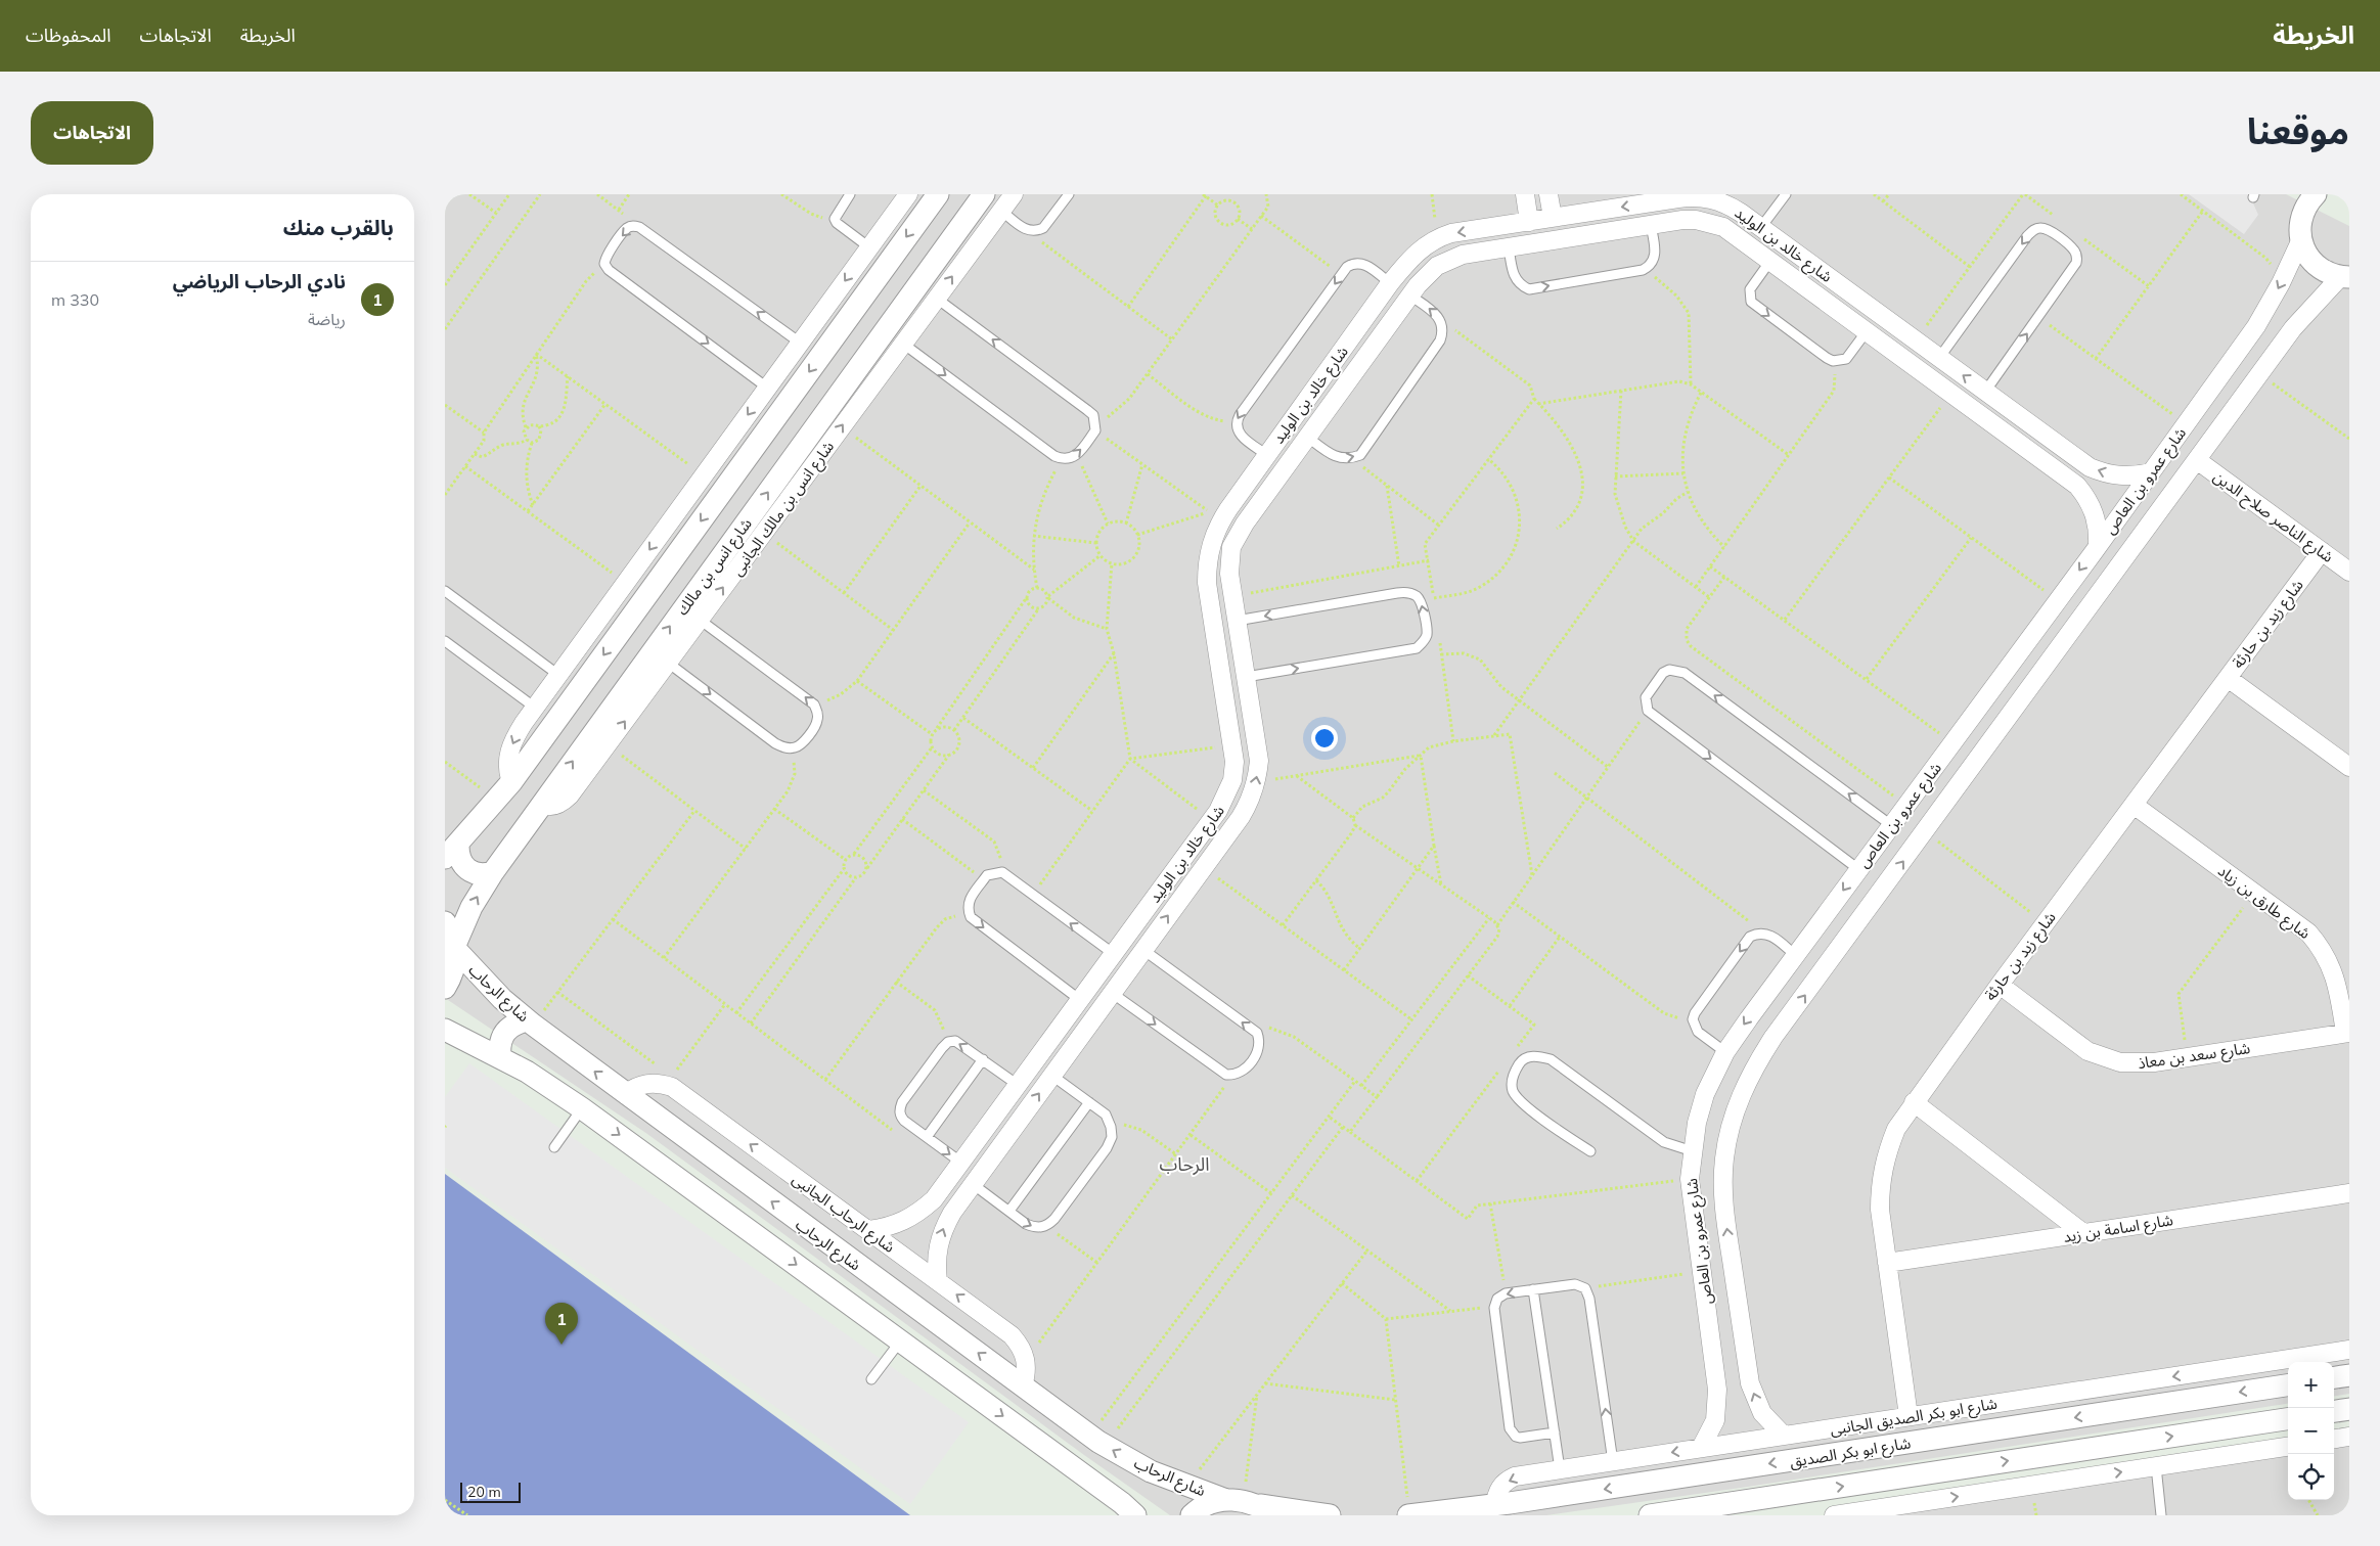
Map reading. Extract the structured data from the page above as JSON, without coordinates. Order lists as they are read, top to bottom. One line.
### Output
{"streets":{"street":["شارع خالد بن الوليد","شارع عمرو بن العاص","شارع انس بن مالك الجانبى","شارع الناصر صلاح الدين","شارع انس بن مالك","شارع زيد بن حارثة","شارع طارق بن زياد","شارع الرحاب","شارع سعد بن معاذ","شارع الرحاب الجانبى","شارع اسامة بن زيد","شارع ابو بكر الصديق الجانبى","شارع ابو بكر الصديق"]},"crossings":[["شارع خالد بن الوليد","شارع عمرو بن العاص"],["شارع خالد بن الوليد","شارع الرحاب الجانبى"],["شارع عمرو بن العاص","شارع الناصر صلاح الدين"],["شارع عمرو بن العاص","شارع ابو بكر الصديق الجانبى"],["شارع انس بن مالك الجانبى","شارع انس بن مالك"],["شارع الناصر صلاح الدين","شارع زيد بن حارثة"],["شارع انس بن مالك","شارع الرحاب"],["شارع زيد بن حارثة","شارع طارق بن زياد"],["شارع زيد بن حارثة","شارع سعد بن معاذ"],["شارع زيد بن حارثة","شارع اسامة بن زيد"],["شارع زيد بن حارثة","شارع ابو بكر الصديق الجانبى"],["شارع طارق بن زياد","شارع سعد بن معاذ"],["شارع ابو بكر الصديق الجانبى","شارع ابو بكر الصديق"]],"districts":["الرحاب"],"scale_bar":"20 m","page":{"header":"الخريطة","nav":["الخريطة","الاتجاهات","المحفوظات"],"title":"موقعنا","buttons":"الاتجاهات","heading":"بالقرب منك","list":[{"mark":"1","name":"نادي الرحاب الرياضي","note":"رياضة","value":"330 m"}],"pins":"1","map_buttons":["+","−"],"scale":"20 m"}}
